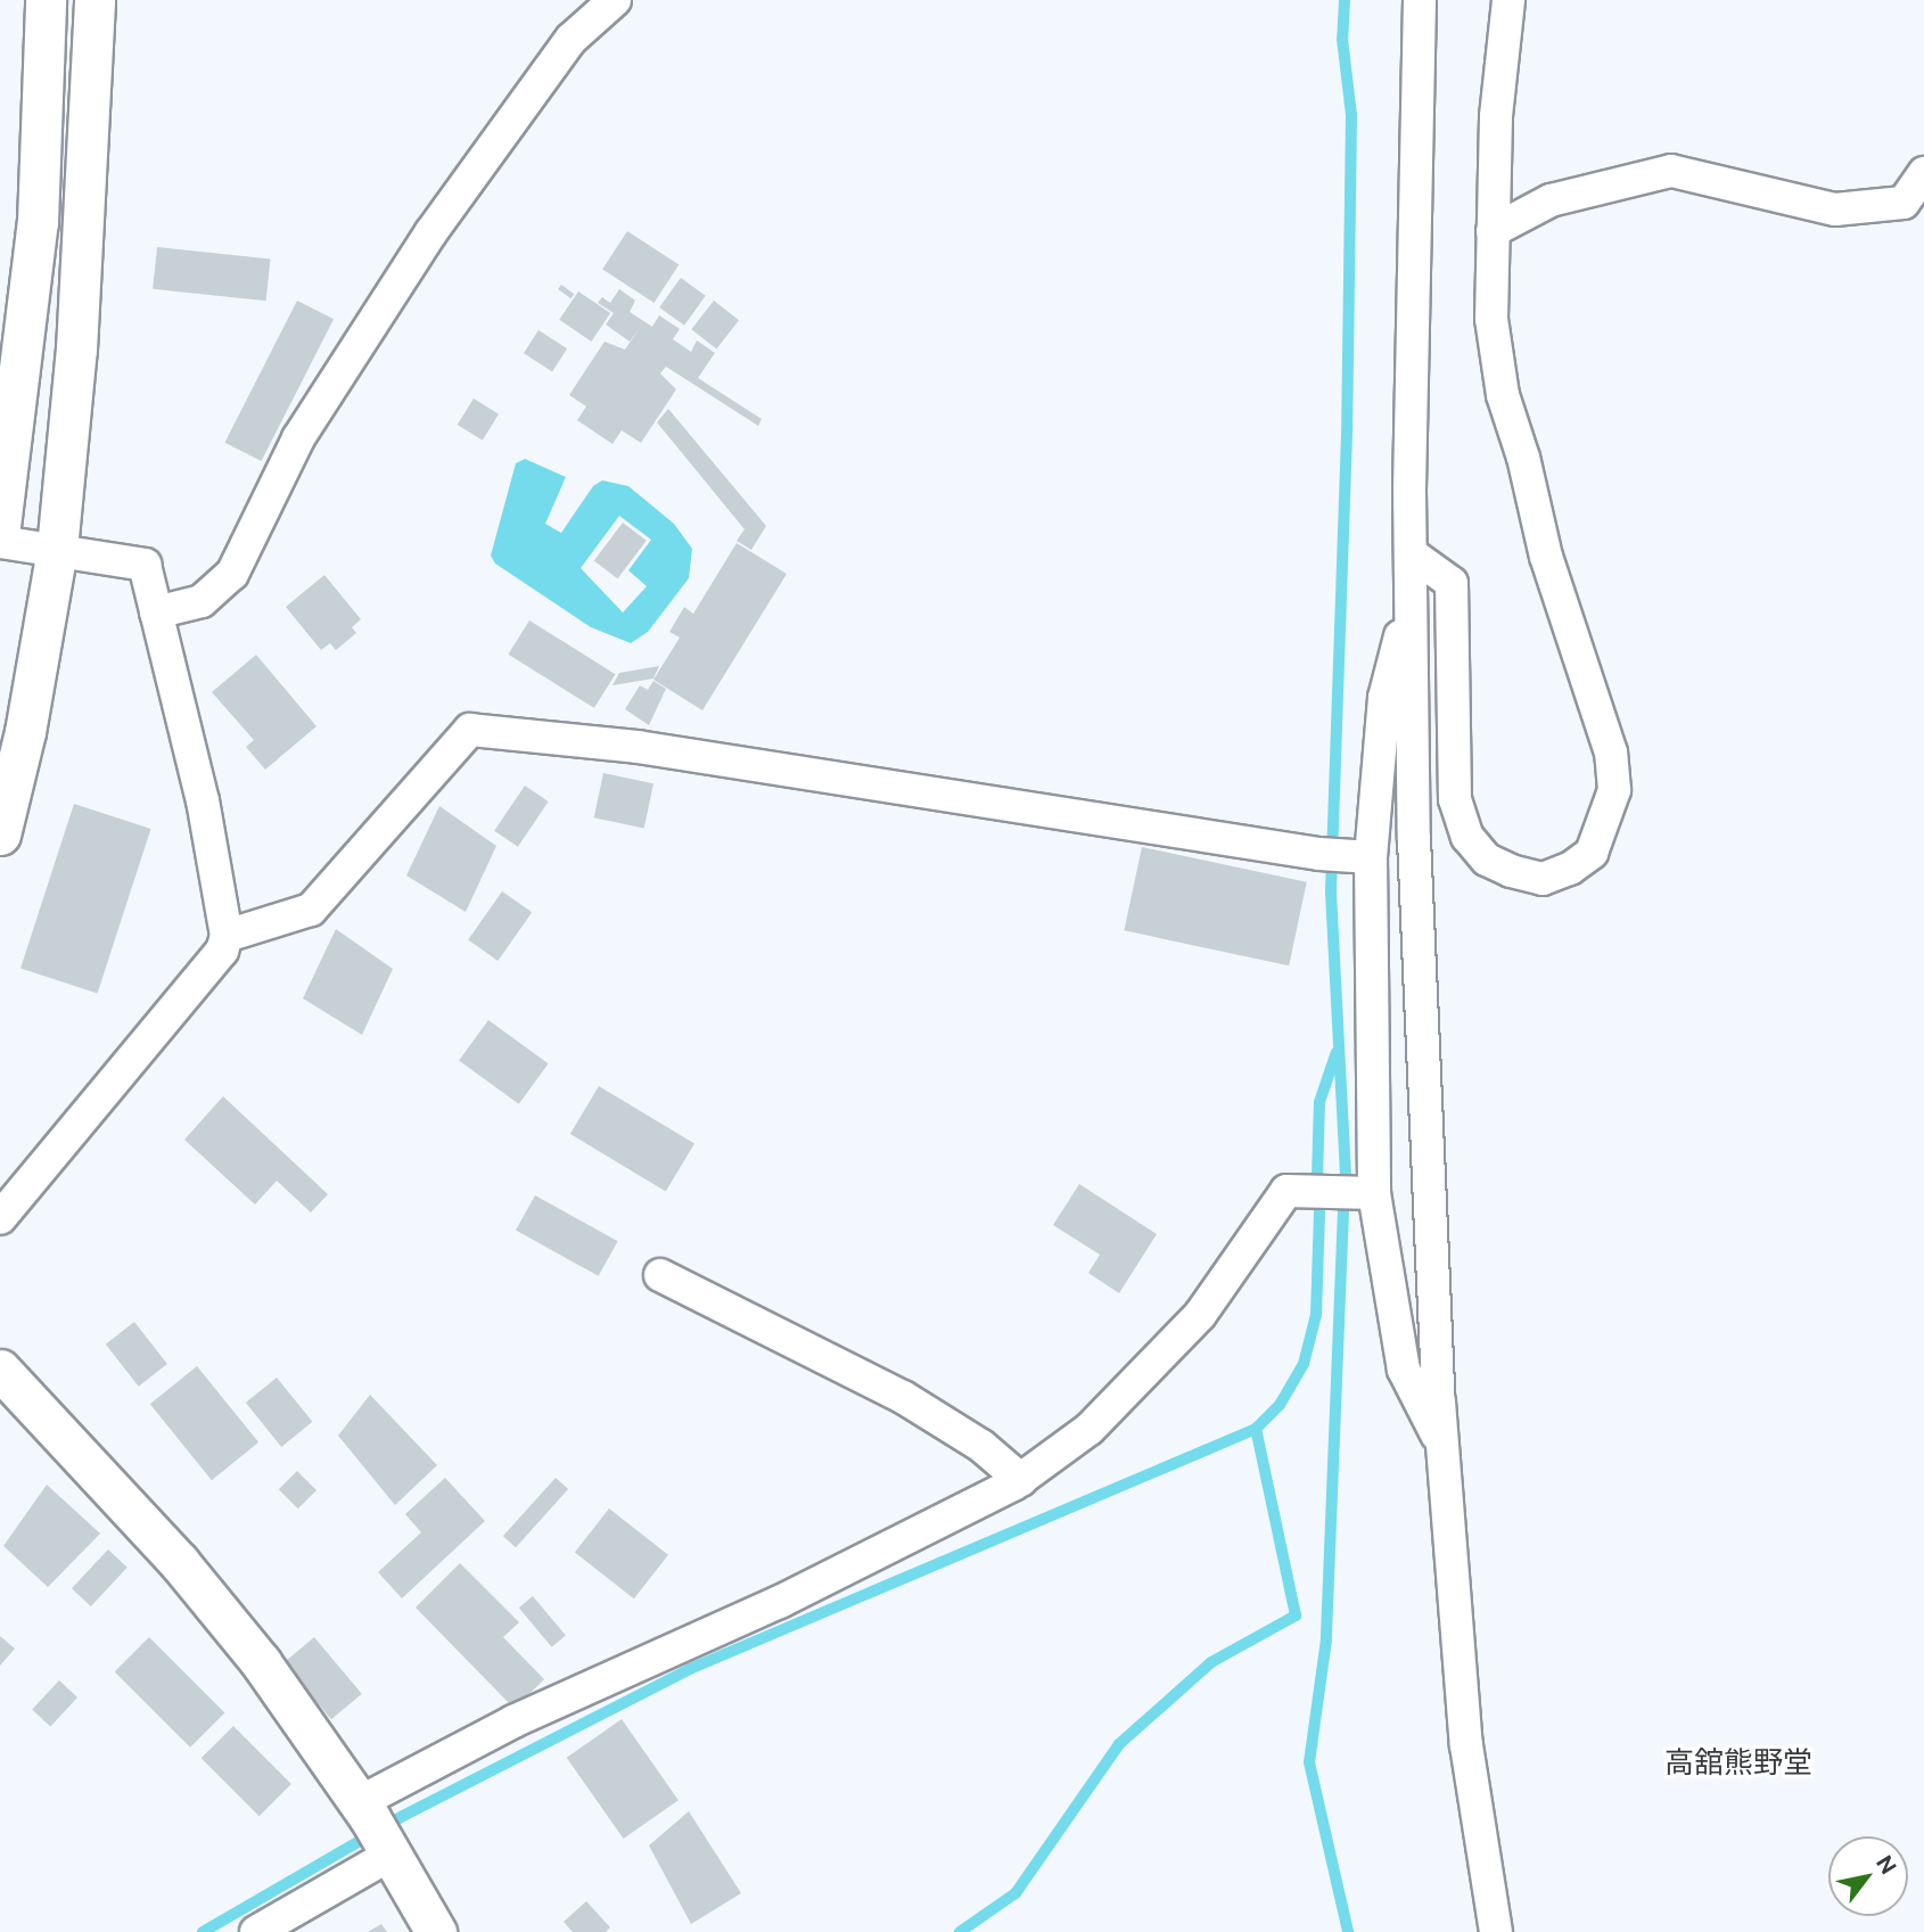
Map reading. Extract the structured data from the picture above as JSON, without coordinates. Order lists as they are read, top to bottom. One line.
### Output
{"districts":["高舘熊野堂"],"north":"top right"}
